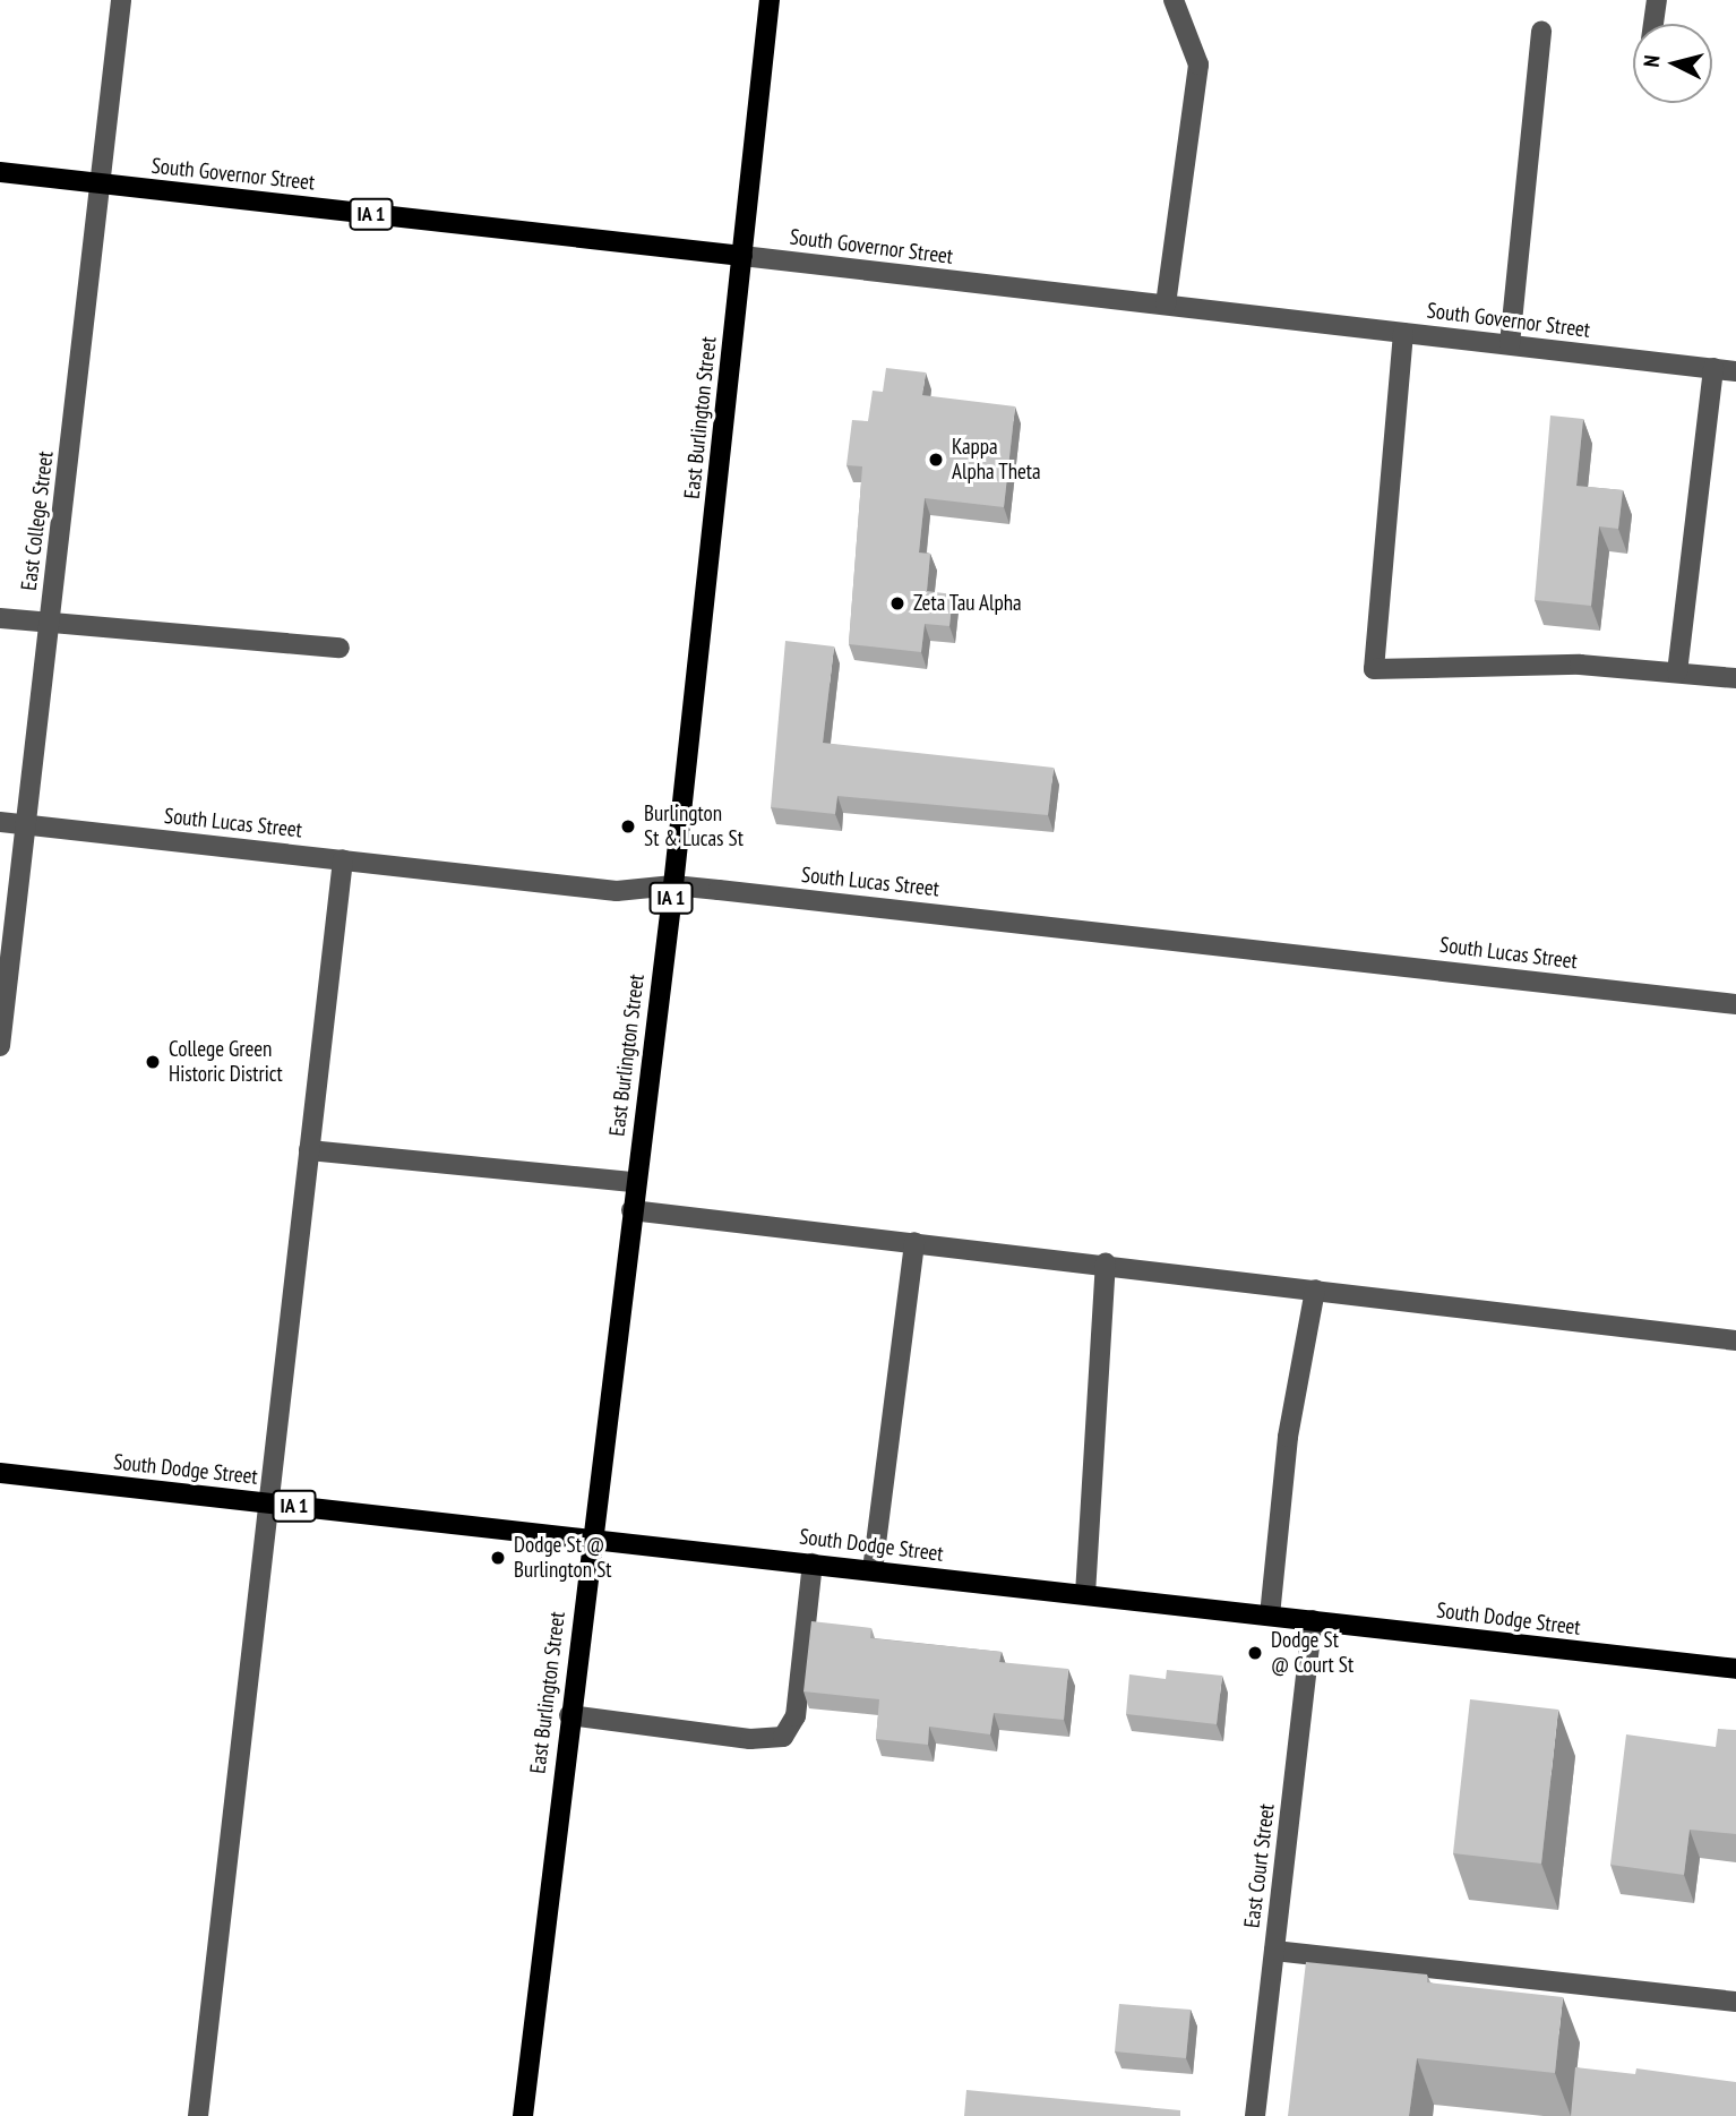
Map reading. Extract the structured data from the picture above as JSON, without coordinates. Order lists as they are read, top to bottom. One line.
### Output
{"streets":{"main road":["South Governor Street","IA 1","East Burlington Street","South Dodge Street"],"street":["East College Street","South Lucas Street","East Court Street"]},"crossings":[["South Governor Street","East Burlington Street"],["South Governor Street","East College Street"],["East Burlington Street","South Lucas Street"],["East Burlington Street","South Dodge Street"],["East College Street","South Lucas Street"],["South Dodge Street","East Court Street"]],"places":["Kappa Alpha Theta","Zeta Tau Alpha","Burlington St & Lucas St","College Green Historic District","Dodge St @ Burlington St","Dodge St @ Court St"],"north":"left"}
